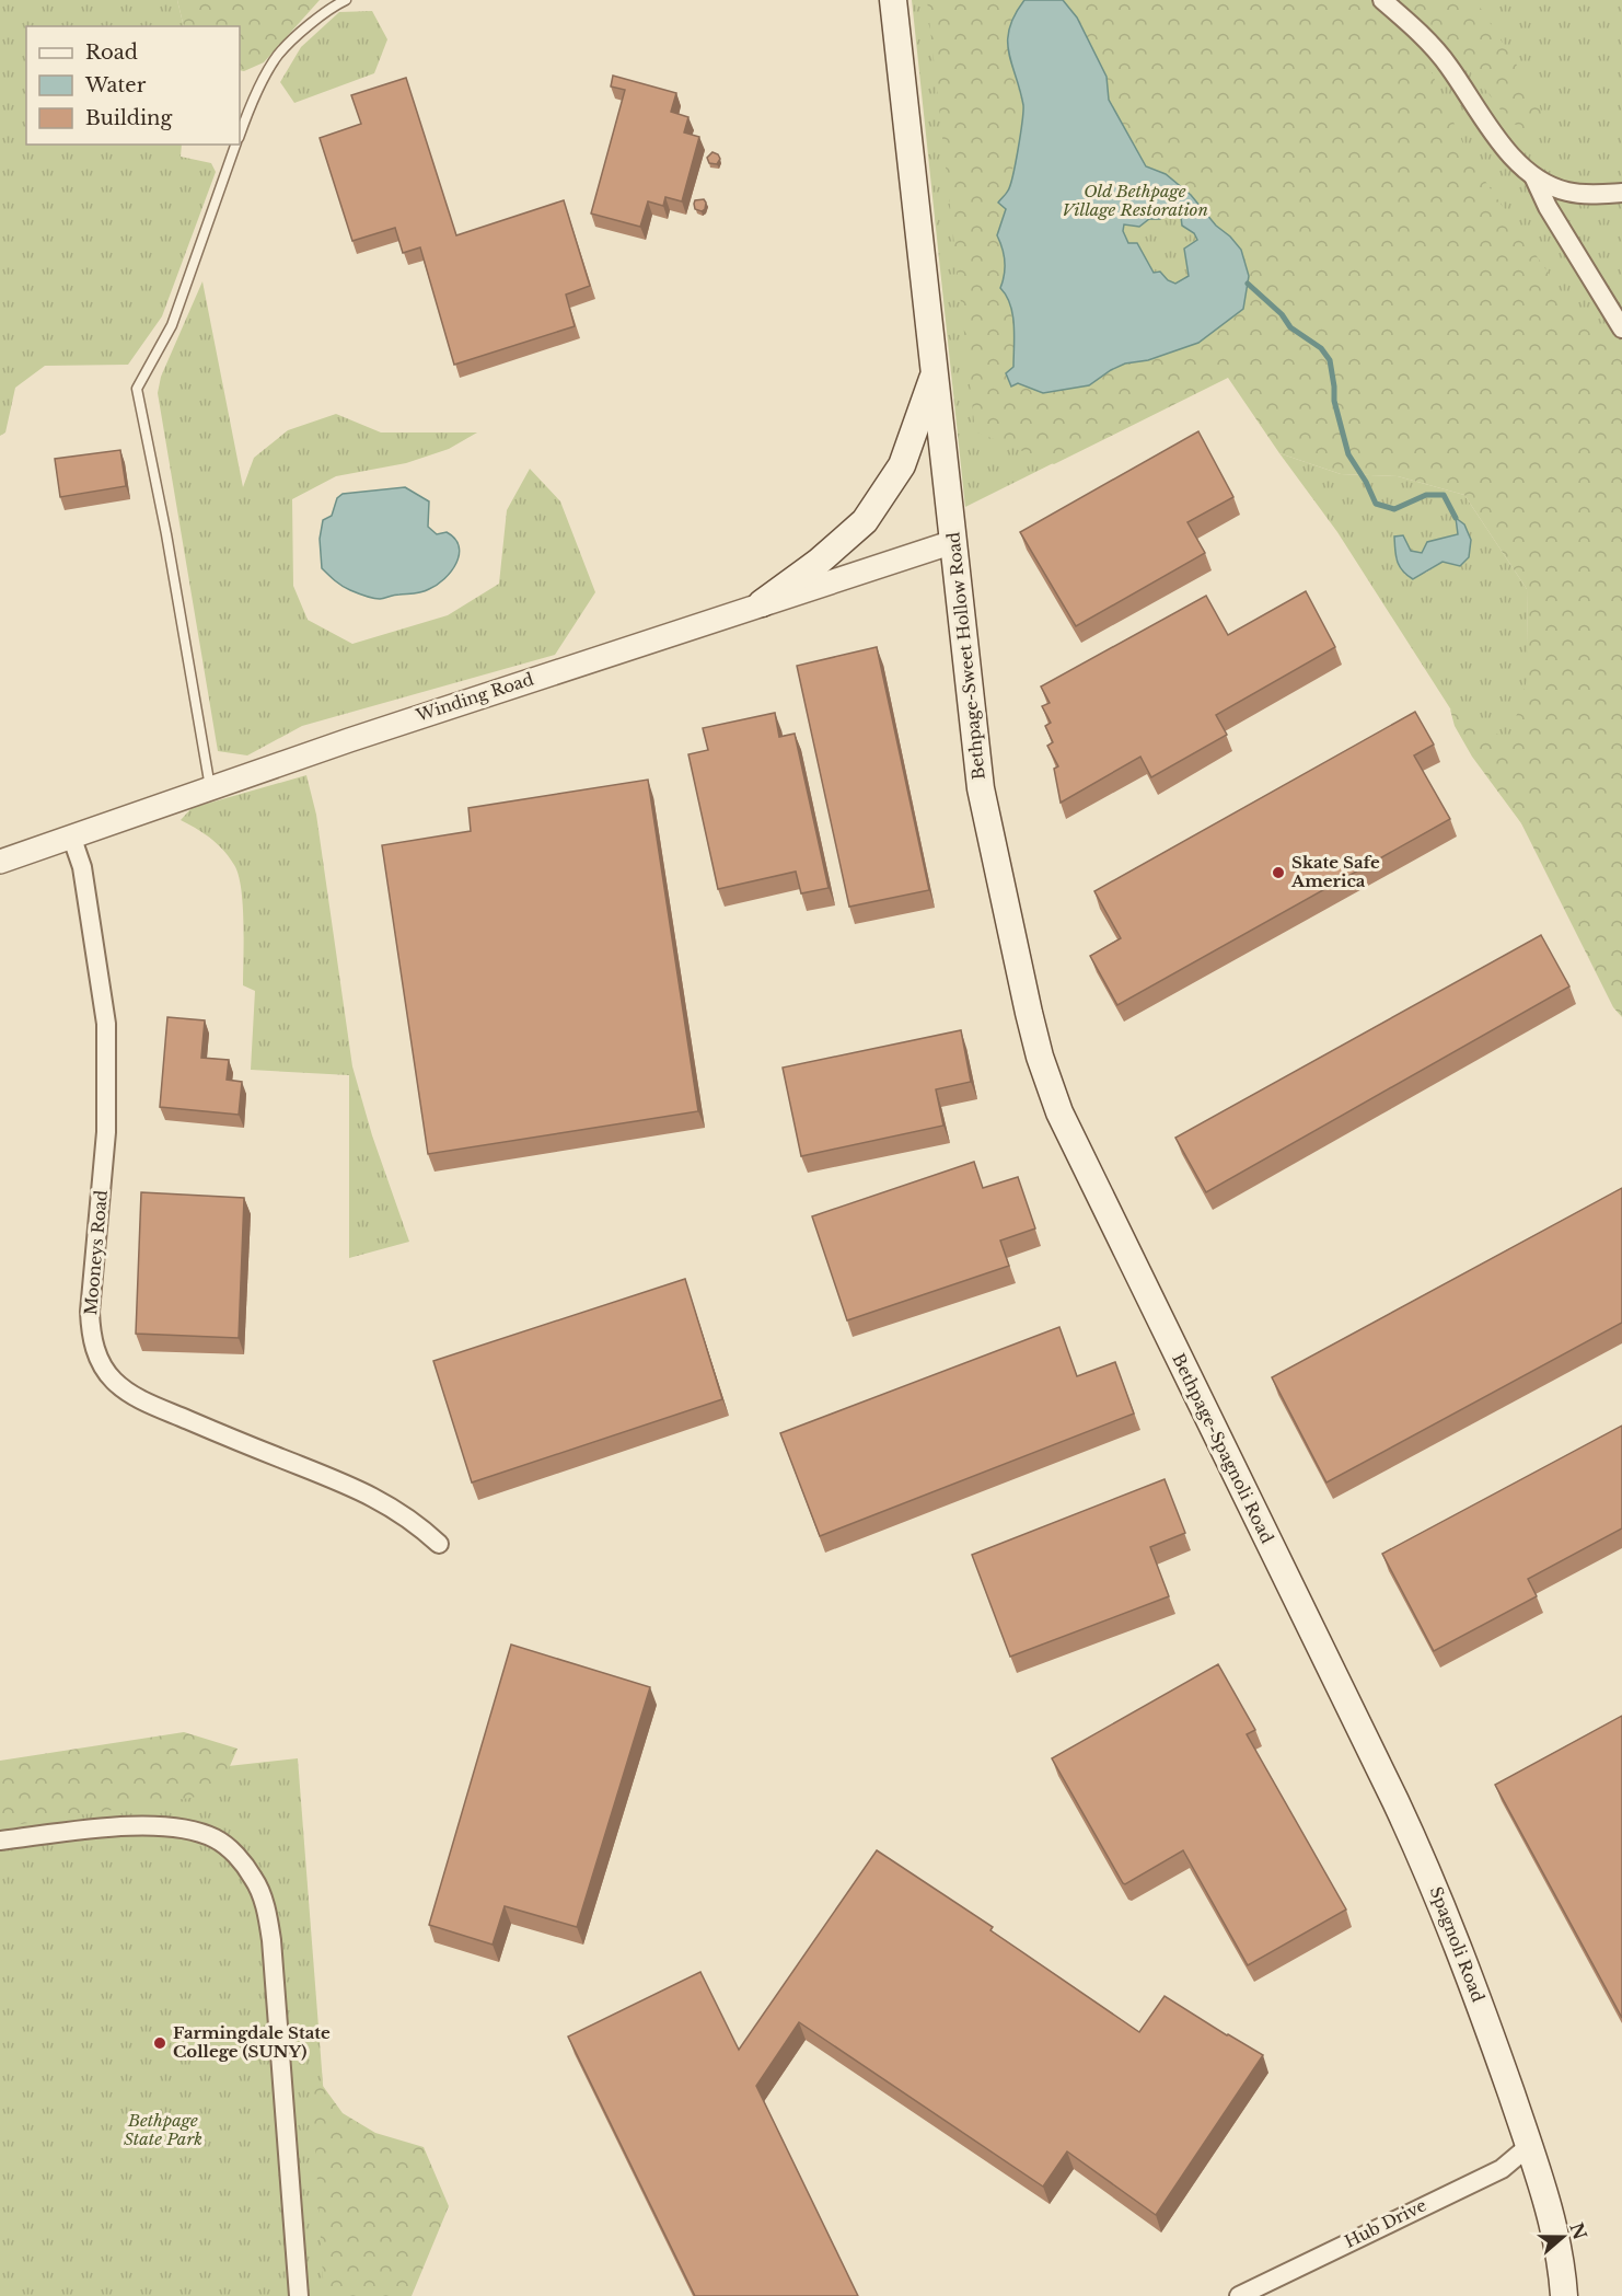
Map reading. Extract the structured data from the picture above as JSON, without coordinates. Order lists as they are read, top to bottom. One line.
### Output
{"streets":{"main road":["Bethpage-Sweet Hollow Road","Bethpage-Spagnoli Road","Spagnoli Road"],"street":["Winding Road","Mooneys Road","Hub Drive"]},"crossings":[["Bethpage-Sweet Hollow Road","Winding Road"],["Bethpage-Sweet Hollow Road","Bethpage-Spagnoli Road"],["Winding Road","Mooneys Road"],["Bethpage-Spagnoli Road","Spagnoli Road"],["Spagnoli Road","Hub Drive"]],"parks":["Old Bethpage Village Restoration","Bethpage State Park"],"places":["Skate Safe America","Farmingdale State College (SUNY)"],"legend":["Road","Water","Building"],"north":"right"}
